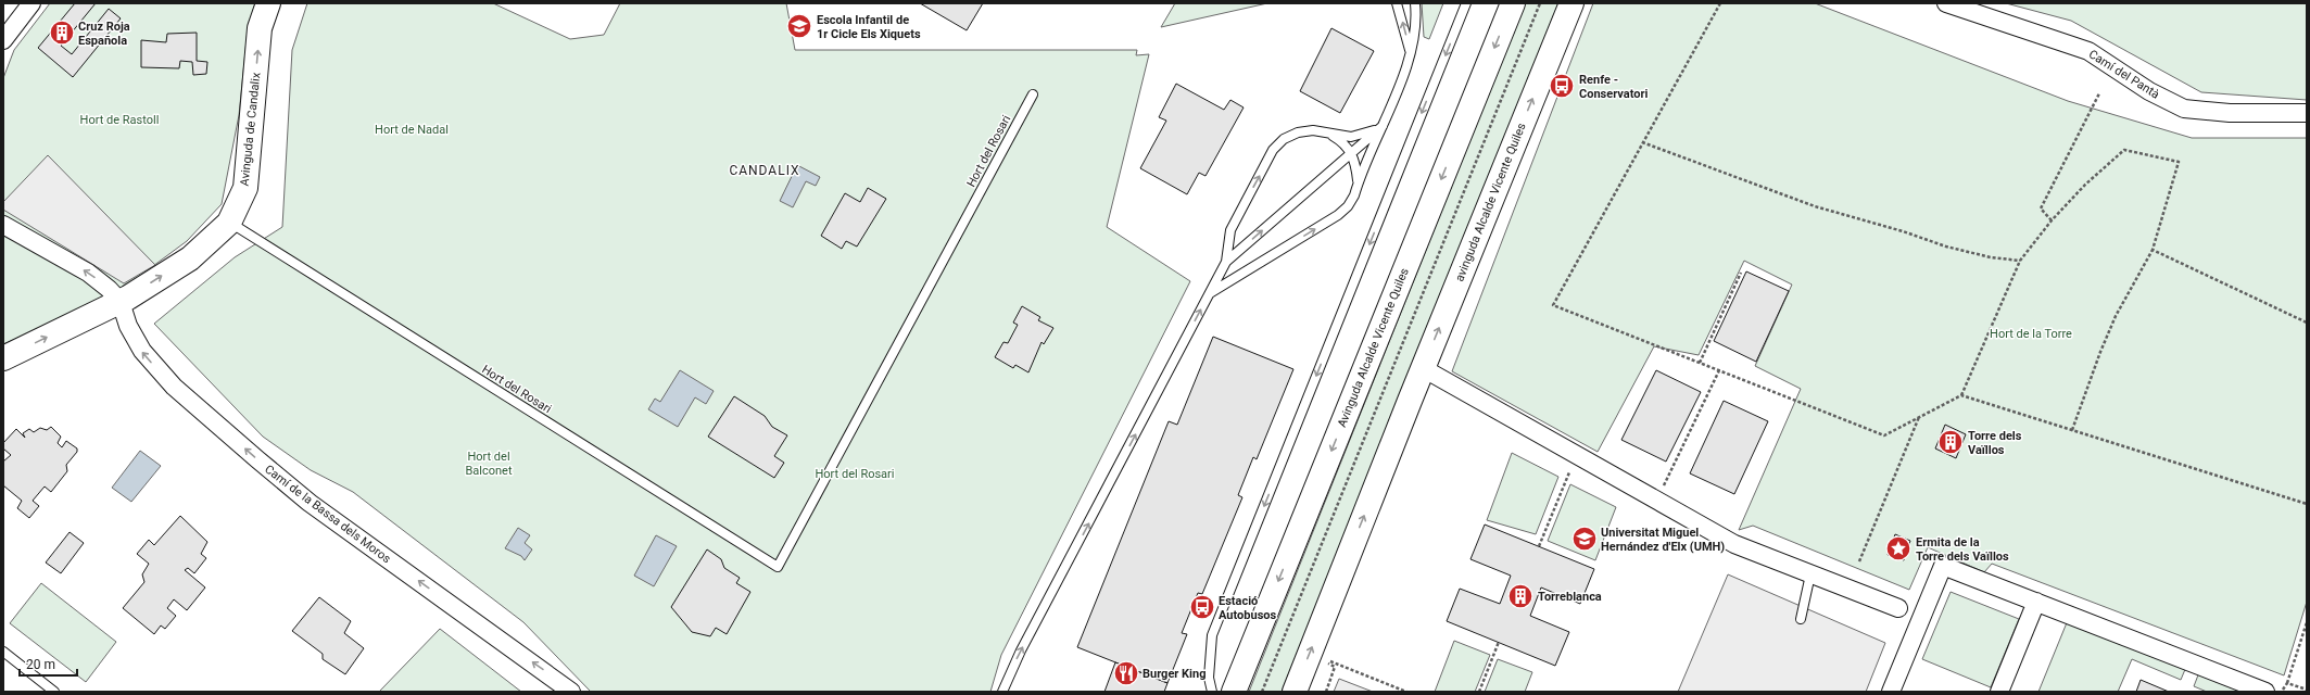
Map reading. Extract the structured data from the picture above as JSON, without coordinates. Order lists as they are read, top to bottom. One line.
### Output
{"streets":{"main road":["Avinguda de Candalix","avinguda Alcalde Vicente Quiles","Avinguda Alcalde Vicente Quiles"],"street":["Camí del Pantà","Camí de la Bassa dels Moros"],"lane":["Hort del Rosari"]},"crossings":[["Avinguda de Candalix","Hort del Rosari"],["Avinguda de Candalix","Camí de la Bassa dels Moros"]],"one_way":["Avinguda de Candalix","avinguda Alcalde Vicente Quiles","Avinguda Alcalde Vicente Quiles","Camí de la Bassa dels Moros"],"districts":["CANDALIX"],"parks":["Hort de Rastoll","Hort de Nadal","Hort de la Torre","Hort del Balconet","Hort del Rosari"],"places":{"school or university":["Escola Infantil de 1r Cicle Els Xiquets","Universitat Miguel Hernández d'Elx (UMH)"],"building":["Cruz Roja Española","Torre dels Vaïllos","Torreblanca"],"bus stop":["Renfe - Conservatori","Estació Autobusos"],"place":["Ermita de la Torre dels Vaïllos"],"restaurant":["Burger King"]},"scale_bar":"20 m"}
